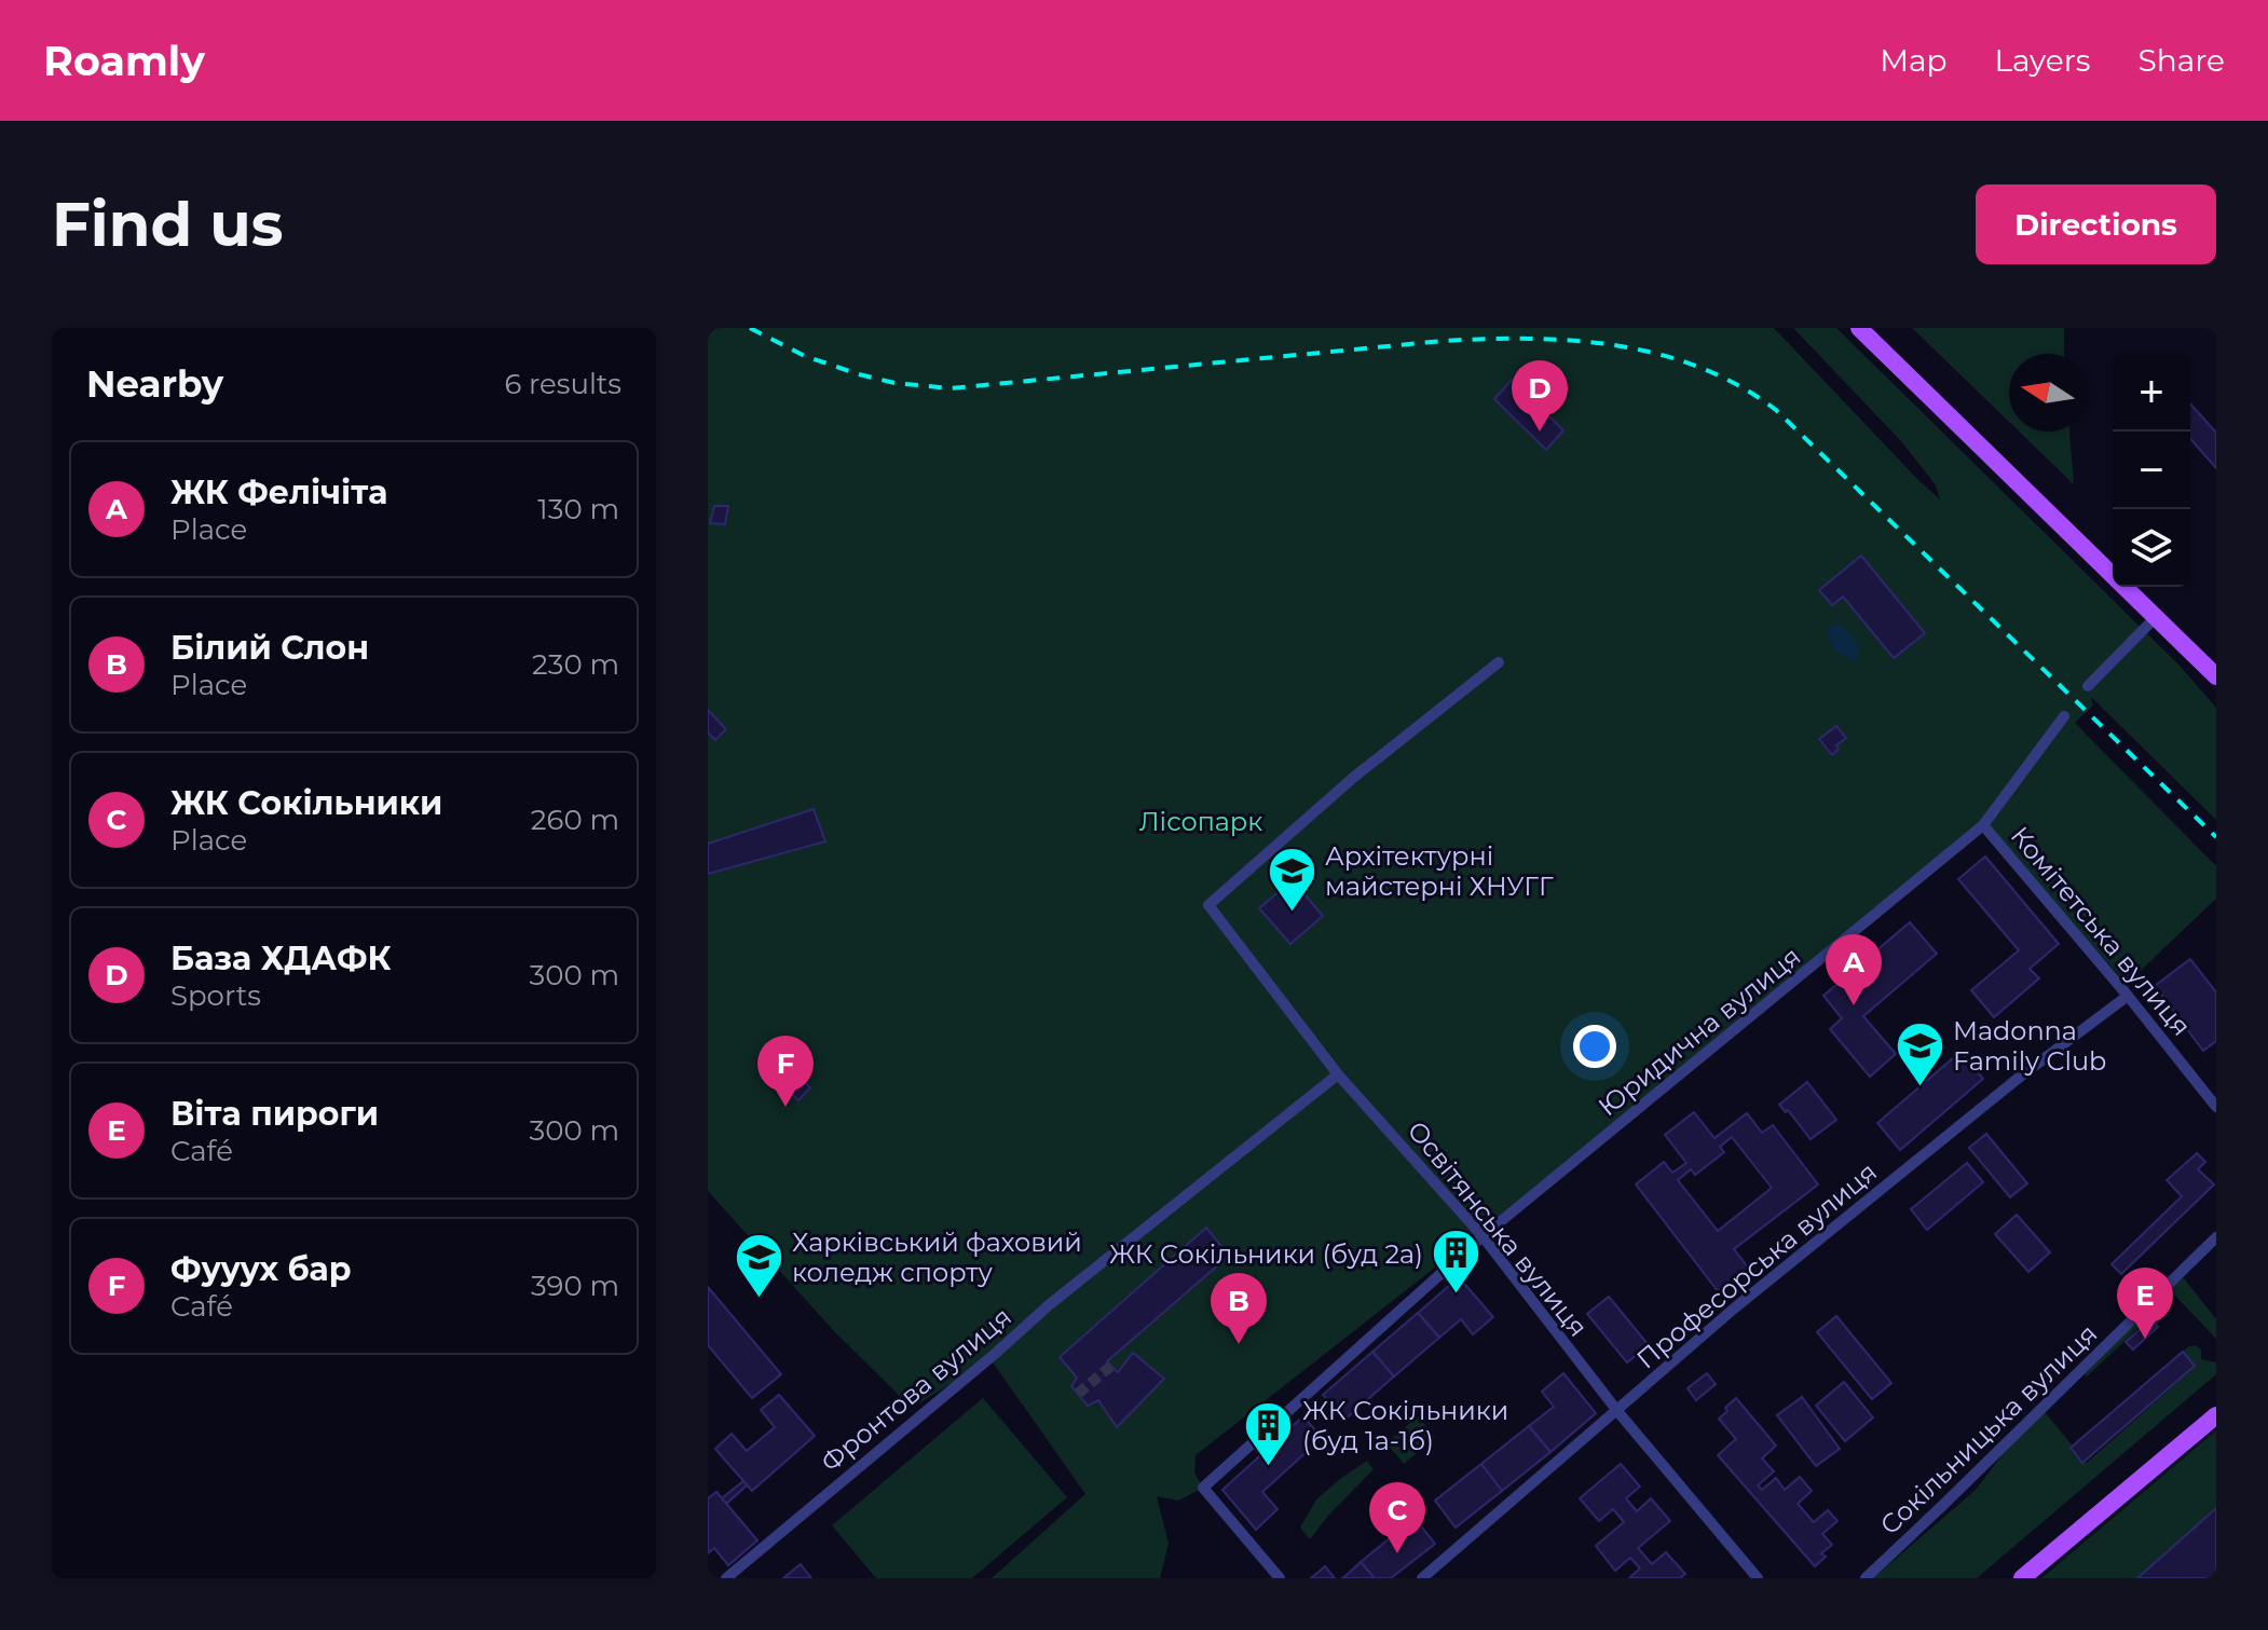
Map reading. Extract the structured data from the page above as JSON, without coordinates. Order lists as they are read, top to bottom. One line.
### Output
{"streets":{"street":["Комітетська вулиця","Юридична вулиця","Освітянська вулиця","Професорська вулиця","Фронтова вулиця","Сокільницька вулиця"]},"crossings":[["Комітетська вулиця","Юридична вулиця"],["Комітетська вулиця","Професорська вулиця"],["Юридична вулиця","Освітянська вулиця"],["Освітянська вулиця","Професорська вулиця"],["Освітянська вулиця","Фронтова вулиця"]],"parks":["Лісопарк"],"places":{"school or university":["Архітектурні майстерні ХНУГГ","Madonna Family Club","Харківський фаховий коледж спорту"],"building":["ЖК Сокільники (буд 2а)","ЖК Сокільники (буд 1а-1б)"]},"north":"left","page":{"header":"Roamly","nav":["Map","Layers","Share"],"buttons":"Directions","title":"Find us","heading":["Nearby","6 results"],"map_buttons":["+","−"],"pins":["D","A","F","E","B","C"],"list":[{"mark":"A","name":"ЖК Фелічіта","note":"Place","value":"130 m"},{"mark":"B","name":"Білий Слон","note":"Place","value":"230 m"},{"mark":"C","name":"ЖК Сокільники","note":"Place","value":"260 m"},{"mark":"D","name":"База ХДАФК","note":"Sports","value":"300 m"},{"mark":"E","name":"Віта пироги","note":"Café","value":"300 m"},{"mark":"F","name":"Фууух бар","note":"Café","value":"390 m"}]}}
